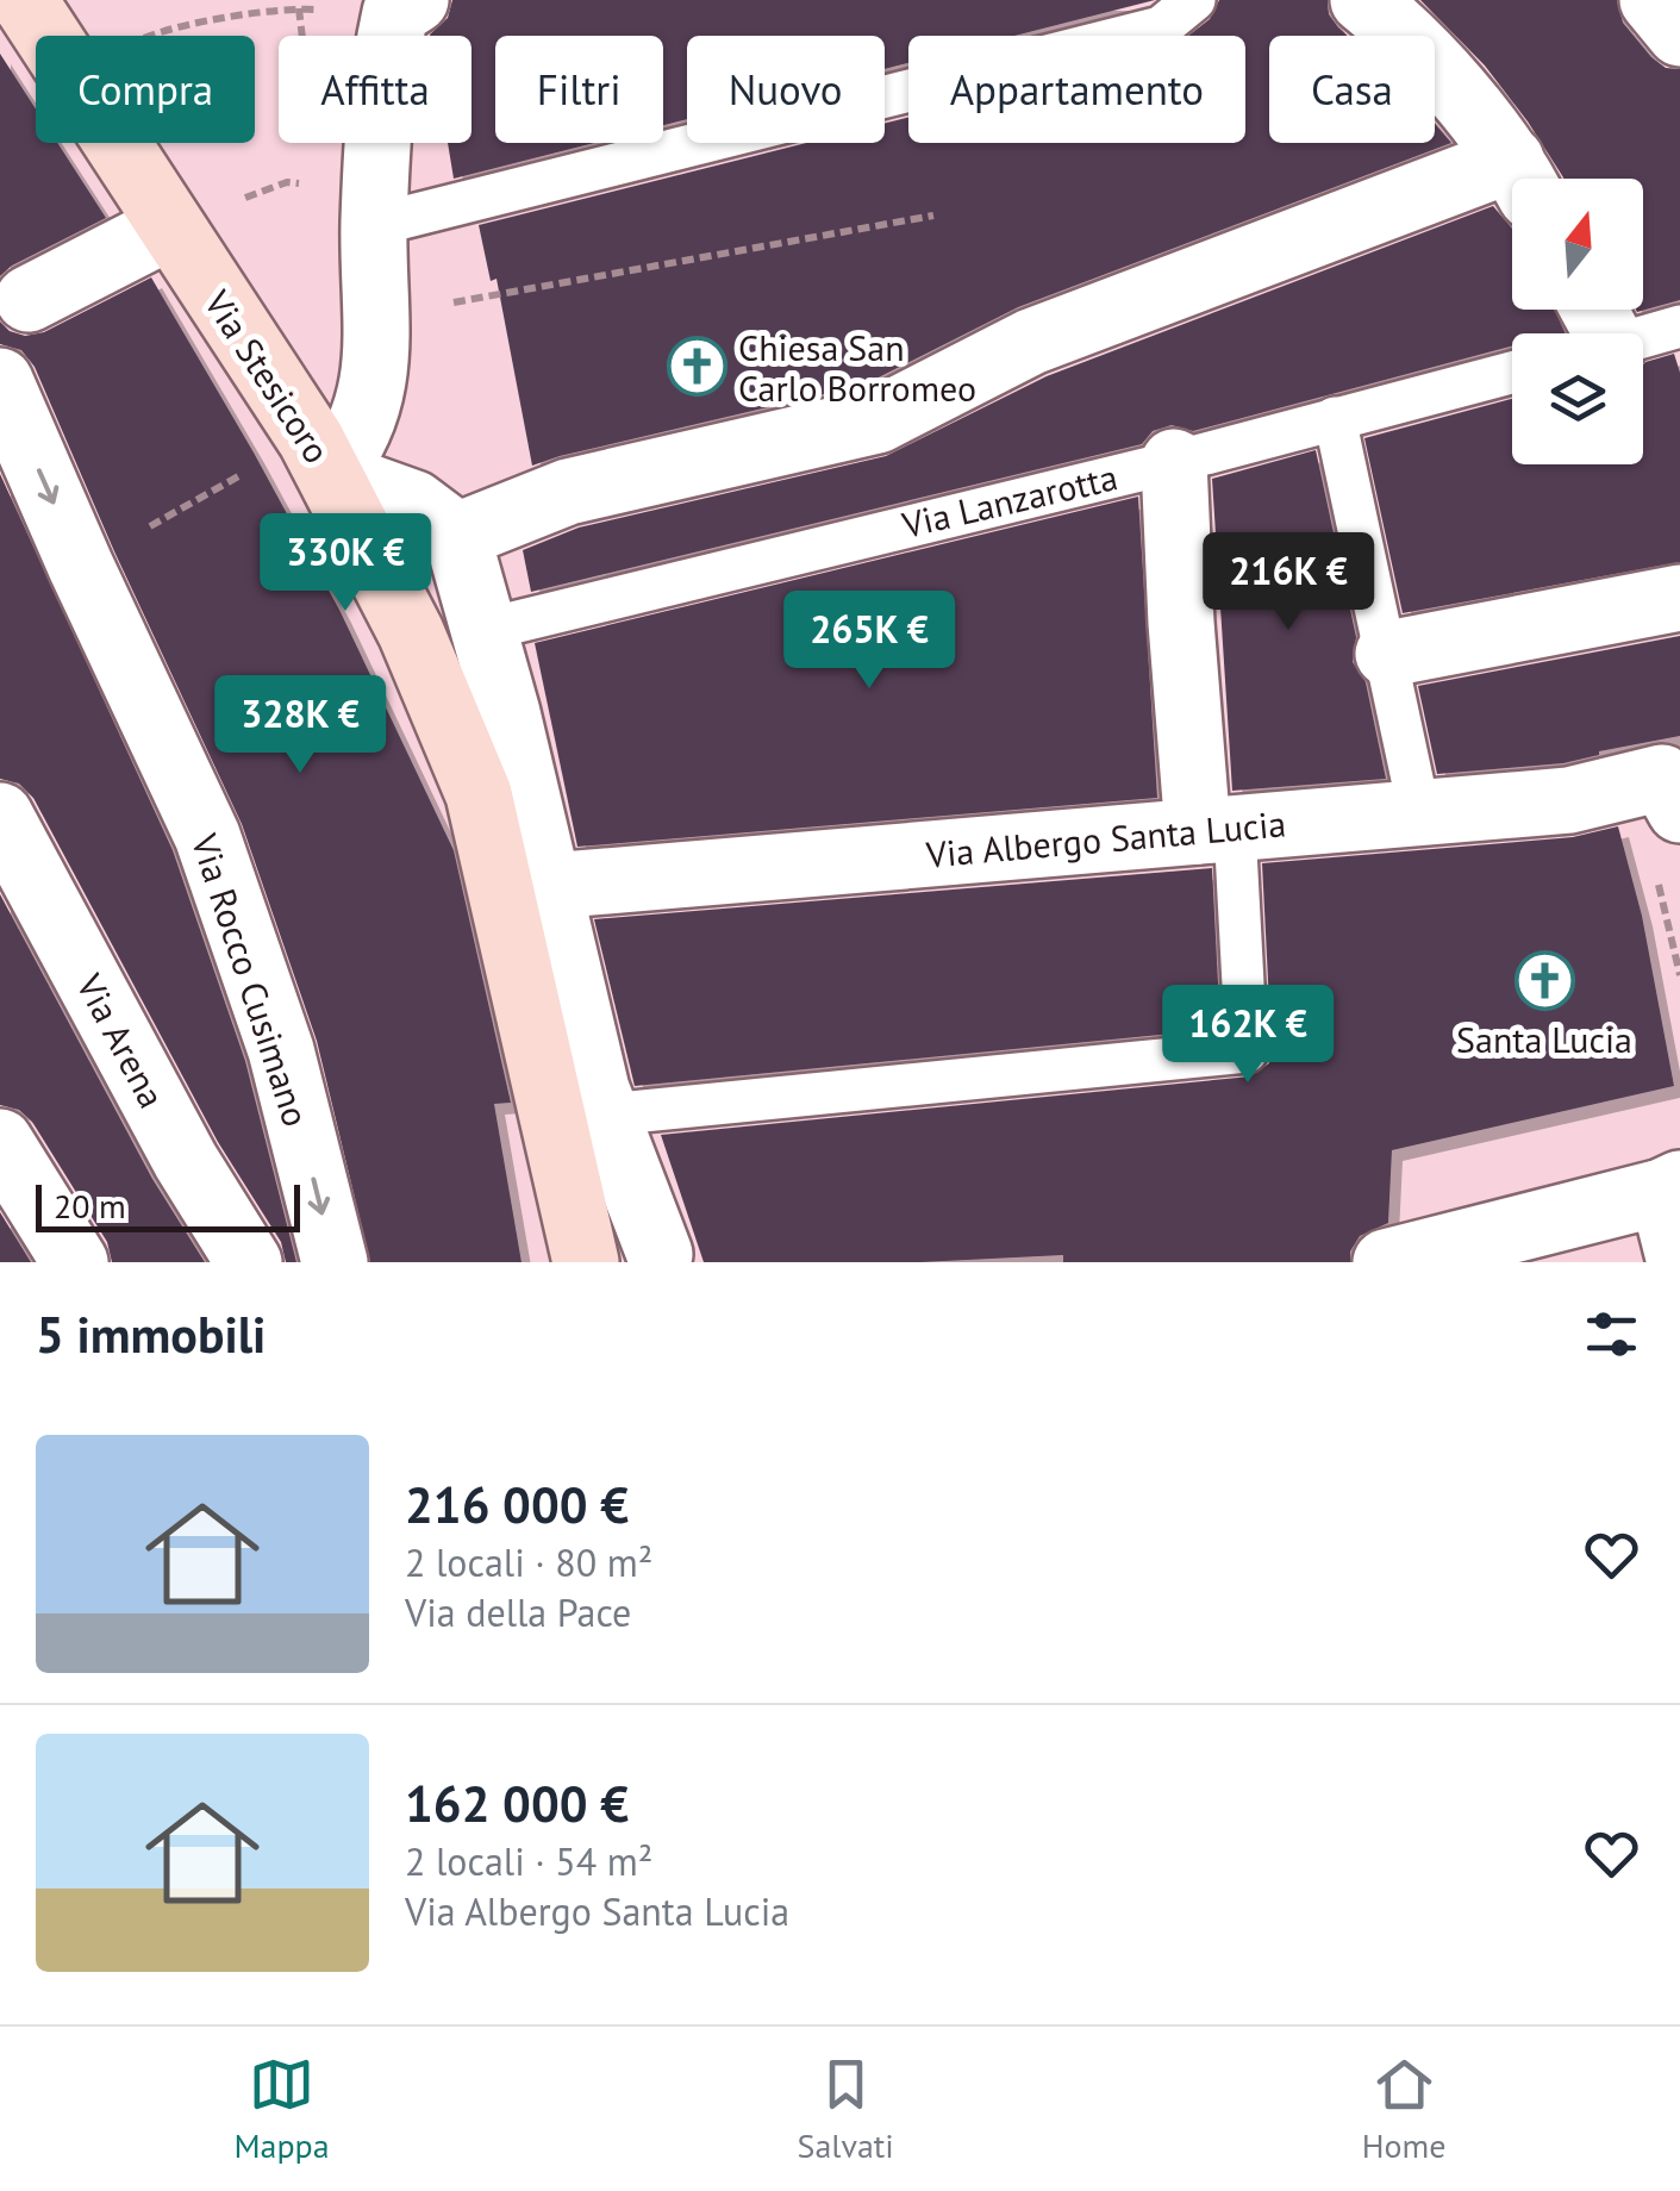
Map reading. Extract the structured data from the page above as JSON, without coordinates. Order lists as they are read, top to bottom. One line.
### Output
{"streets":{"street":["Via Stesicoro","Via Albergo Santa Lucia","Via Rocco Cusimano","Via Arena"],"lane":["Via Lanzarotta"]},"places":{"church":["Chiesa San Carlo Borromeo","Santa Lucia"]},"scale_bar":"20 m","north":"top","page":{"chip":["Compra","Affitta","Filtri","Nuovo","Appartamento","Casa"],"price":["330K €","216K €","265K €","328K €","162K €"],"scale":"20 m","heading":"5 immobili","list":[{"name":"216 000 €","note":"2 locali · 80 m² · Via della Pace"},{"name":"162 000 €","note":"2 locali · 54 m² · Via Albergo Santa Lucia"}],"tabs":["Mappa","Salvati","Home"]}}
